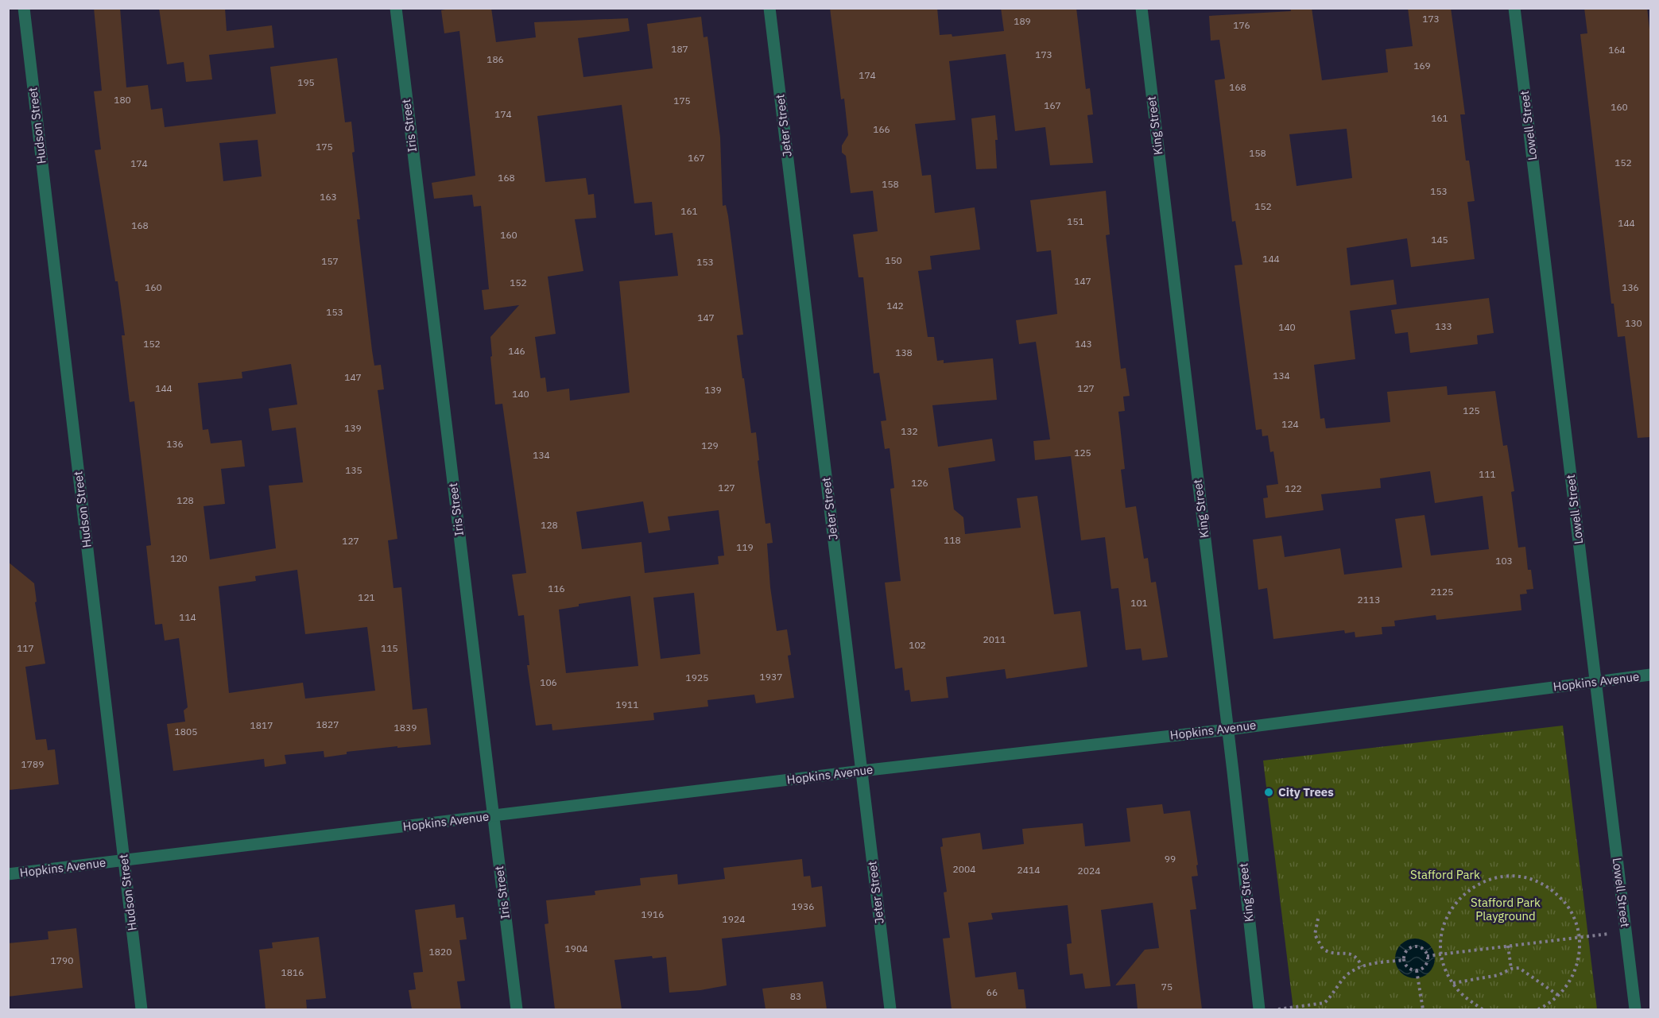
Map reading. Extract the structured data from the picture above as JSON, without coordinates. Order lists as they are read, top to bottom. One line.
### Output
{"streets":{"street":["Hudson Street","Iris Street","Jeter Street","King Street","Lowell Street","Hopkins Avenue"]},"crossings":[["Hudson Street","Hopkins Avenue"],["Iris Street","Hopkins Avenue"],["Jeter Street","Hopkins Avenue"],["King Street","Hopkins Avenue"],["Lowell Street","Hopkins Avenue"]],"parks":["Stafford Park","Stafford Park Playground"],"places":["City Trees"],"house_numbers":["173","189","176","187","164","173","186","169","174","195","168","180","175","167","160","174","161","166","175","158","167","152","174","168","158","153","163","152","161","151","144","168","160","145","144","150","157","153","147","152","160","136","142","153","147","130","133","140","152","143","146","138","134","147","144","127","139","140","125","124","139","132","136","129","125","134","135","111","126","127","122","128","128","118","127","119","120","103","116","2125","121","2113","101","114","2011","102","117","115","1937","1925","106","1911","1827","1817","1839","1805","1789","99","2004","2414","2024","1936","1916","1924","1904","1820","1790","1816","75","66","83"]}
